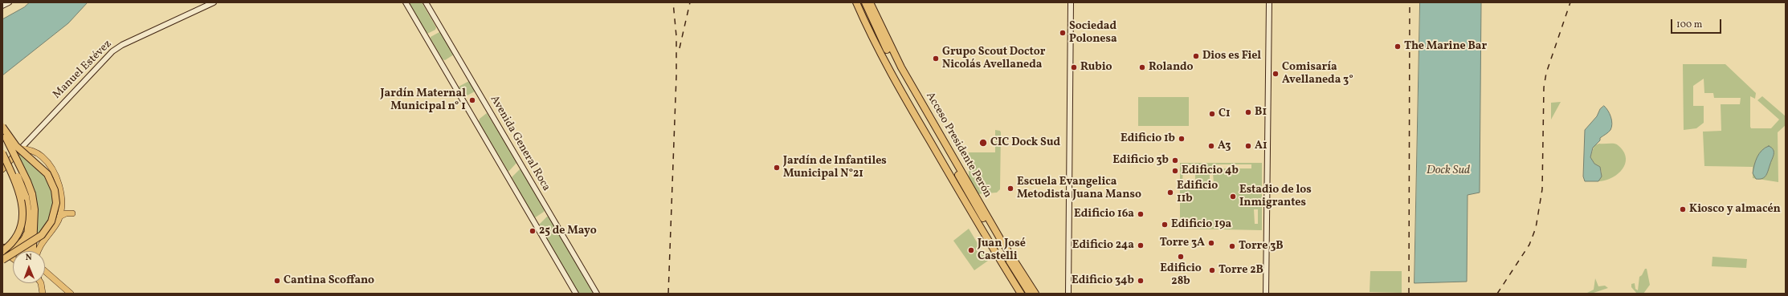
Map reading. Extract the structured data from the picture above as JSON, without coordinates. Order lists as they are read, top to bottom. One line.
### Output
{"streets":{"highway":["Acceso Presidente Perón"],"main road":["Manuel Estévez","Avenida General Roca"]},"water":["Dock Sud"],"places":["Sociedad Polonesa","The Marine Bar","Dios es Fiel","Grupo Scout Doctor Nicolás Avellaneda","Rubio","Rolando","Comisaría Avellaneda 3°","Jardín Maternal Municipal n° 1","B1","C1","Edificio 1b","CIC Dock Sud","A3","A1","Edificio 3b","Jardín de Infantiles Municipal N°21","Edificio 4b","Escuela Evangelica Metodista Juana Manso","Edificio 11b","Estadio de los Inmigrantes","Kiosco y almacén","Edificio 16a","Edificio 19a","25 de Mayo","Torre 3A","Edificio 24a","Torre 3B","Juan José Castelli","Edificio 28b","Torre 2B","Cantina Scoffano","Edificio 34b"],"scale_bar":"100 m","north":"top"}
